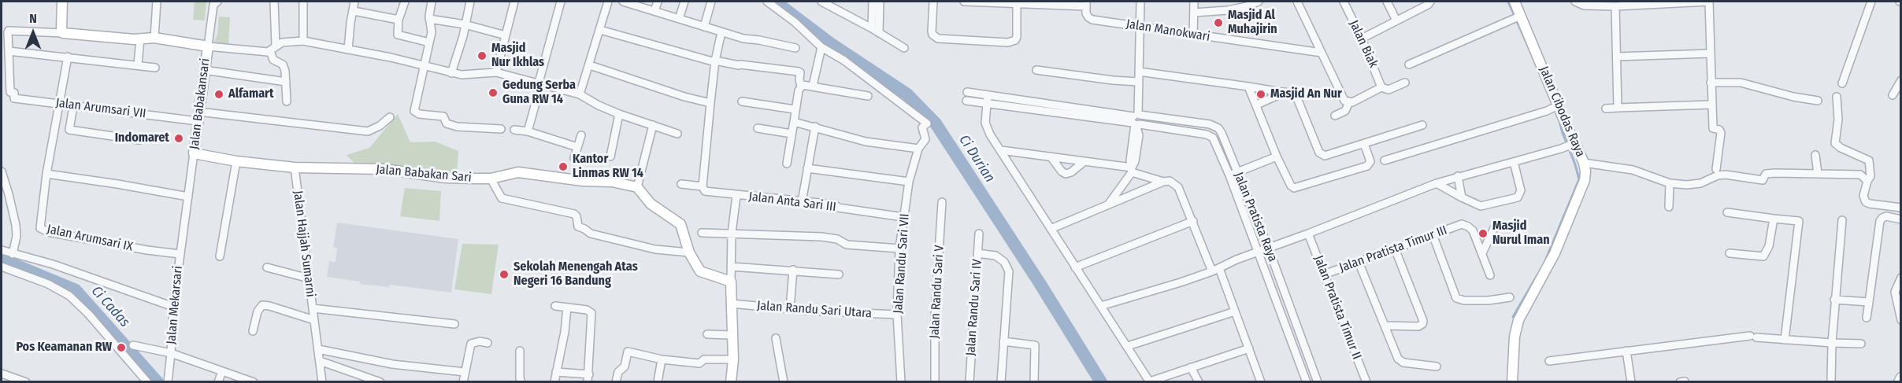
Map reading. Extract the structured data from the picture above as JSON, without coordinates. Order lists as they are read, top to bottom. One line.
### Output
{"streets":{"street":["Jalan Manokwari","Jalan Biak","Jalan Babakansari","Jalan Arumsari VII","Jalan Cibodas Raya","Jalan Babakan Sari","Jalan Anta Sari III","Jalan Pratista Raya","Jalan Arumsari IX","Jalan Hajjah Sumarni","Jalan Pratista Timur III","Jalan Randu Sari VII","Jalan Randu Sari V","Jalan Mekarsari","Jalan Randu Sari IV","Jalan Pratista Timur II","Jalan Randu Sari Utara"]},"crossings":[["Jalan Babakansari","Jalan Arumsari VII"],["Jalan Babakansari","Jalan Babakan Sari"],["Jalan Babakansari","Jalan Arumsari IX"],["Jalan Babakansari","Jalan Mekarsari"],["Jalan Arumsari VII","Jalan Arumsari IX"],["Jalan Babakan Sari","Jalan Hajjah Sumarni"],["Jalan Anta Sari III","Jalan Randu Sari VII"],["Jalan Arumsari IX","Jalan Mekarsari"],["Jalan Pratista Timur III","Jalan Pratista Timur II"],["Jalan Randu Sari VII","Jalan Randu Sari Utara"]],"water":["Ci Durian","Ci Cadas"],"places":["Masjid Al Muhajirin","Masjid Nur Ikhlas","Gedung Serba Guna RW 14","Alfamart","Masjid An Nur","Indomaret","Kantor Linmas RW 14","Masjid Nurul Iman","Sekolah Menengah Atas Negeri 16 Bandung","Pos Keamanan RW"],"north":"top"}
